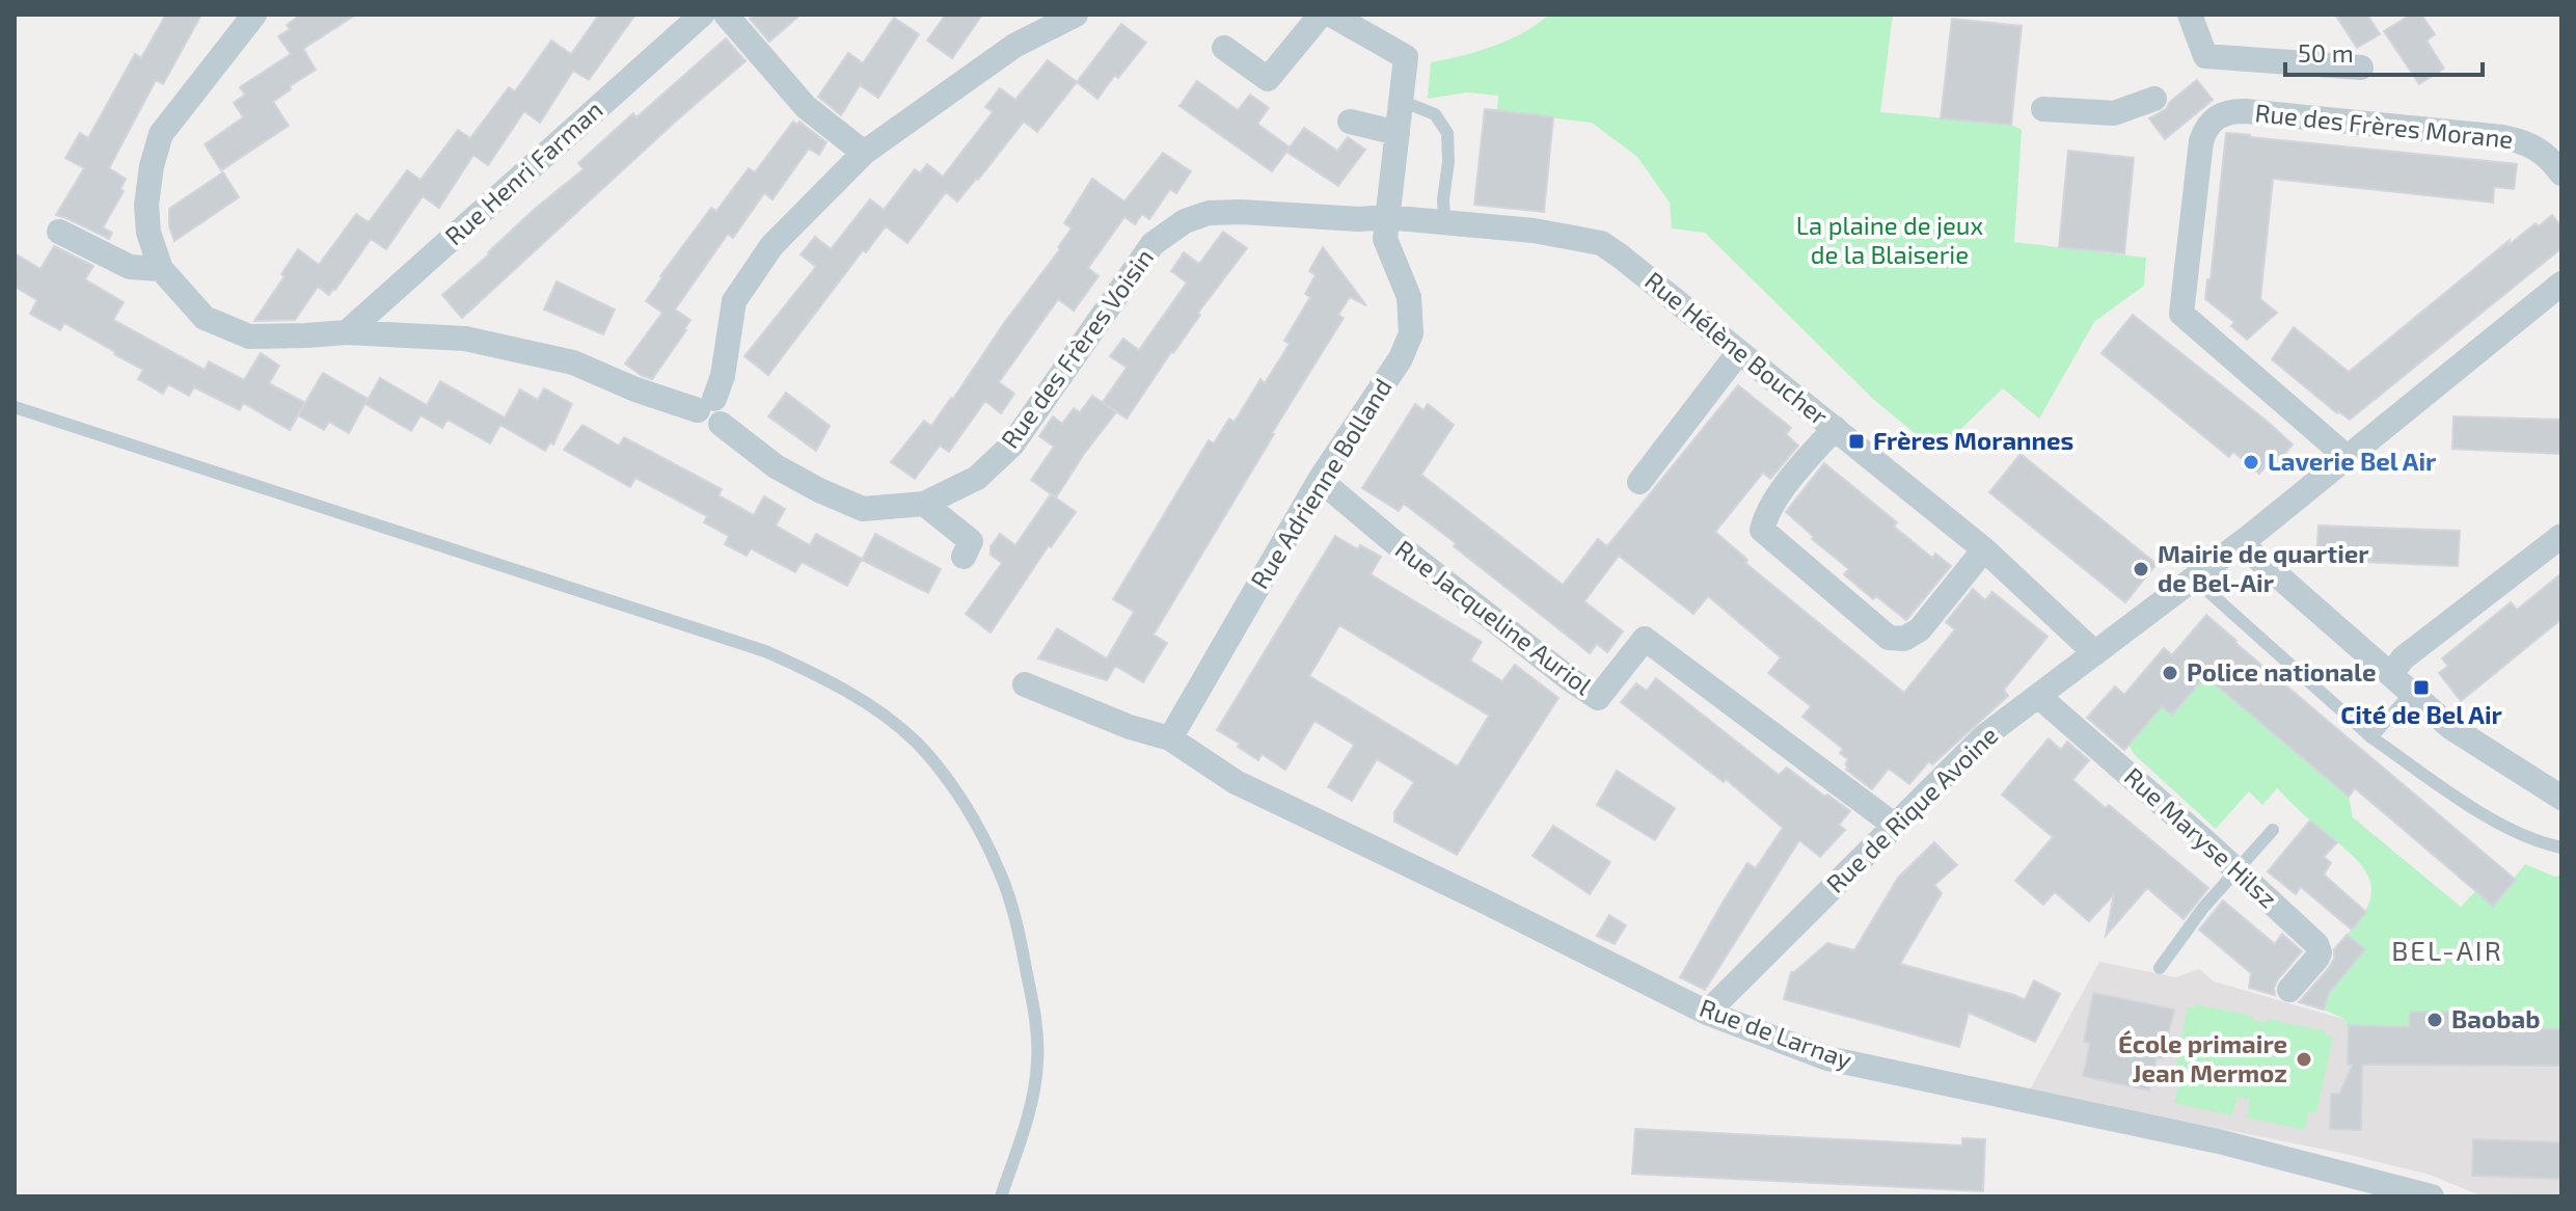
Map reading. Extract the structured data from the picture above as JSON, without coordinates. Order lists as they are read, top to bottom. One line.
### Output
{"streets":{"street":["Rue des Frères Morane","Rue Henri Farman","Rue des Frères Voisin","Rue Hélène Boucher","Rue Adrienne Bolland","Rue Jacqueline Auriol","Rue de Rique Avoine","Rue Maryse Hilsz","Rue de Larnay"]},"crossings":[["Rue des Frères Morane","Rue de Rique Avoine"],["Rue Henri Farman","Rue des Frères Voisin"],["Rue des Frères Voisin","Rue Adrienne Bolland"],["Rue Hélène Boucher","Rue de Rique Avoine"],["Rue Adrienne Bolland","Rue Jacqueline Auriol"],["Rue Adrienne Bolland","Rue de Larnay"],["Rue Jacqueline Auriol","Rue de Rique Avoine"],["Rue de Rique Avoine","Rue Maryse Hilsz"],["Rue de Rique Avoine","Rue de Larnay"]],"districts":["BEL-AIR"],"parks":["La plaine de jeux de la Blaiserie"],"places":{"transit":["Frères Morannes","Cité de Bel Air"],"other":["Laverie Bel Air","Mairie de quartier de Bel-Air","Police nationale","Baobab","École primaire Jean Mermoz"]},"scale_bar":"50 m"}
